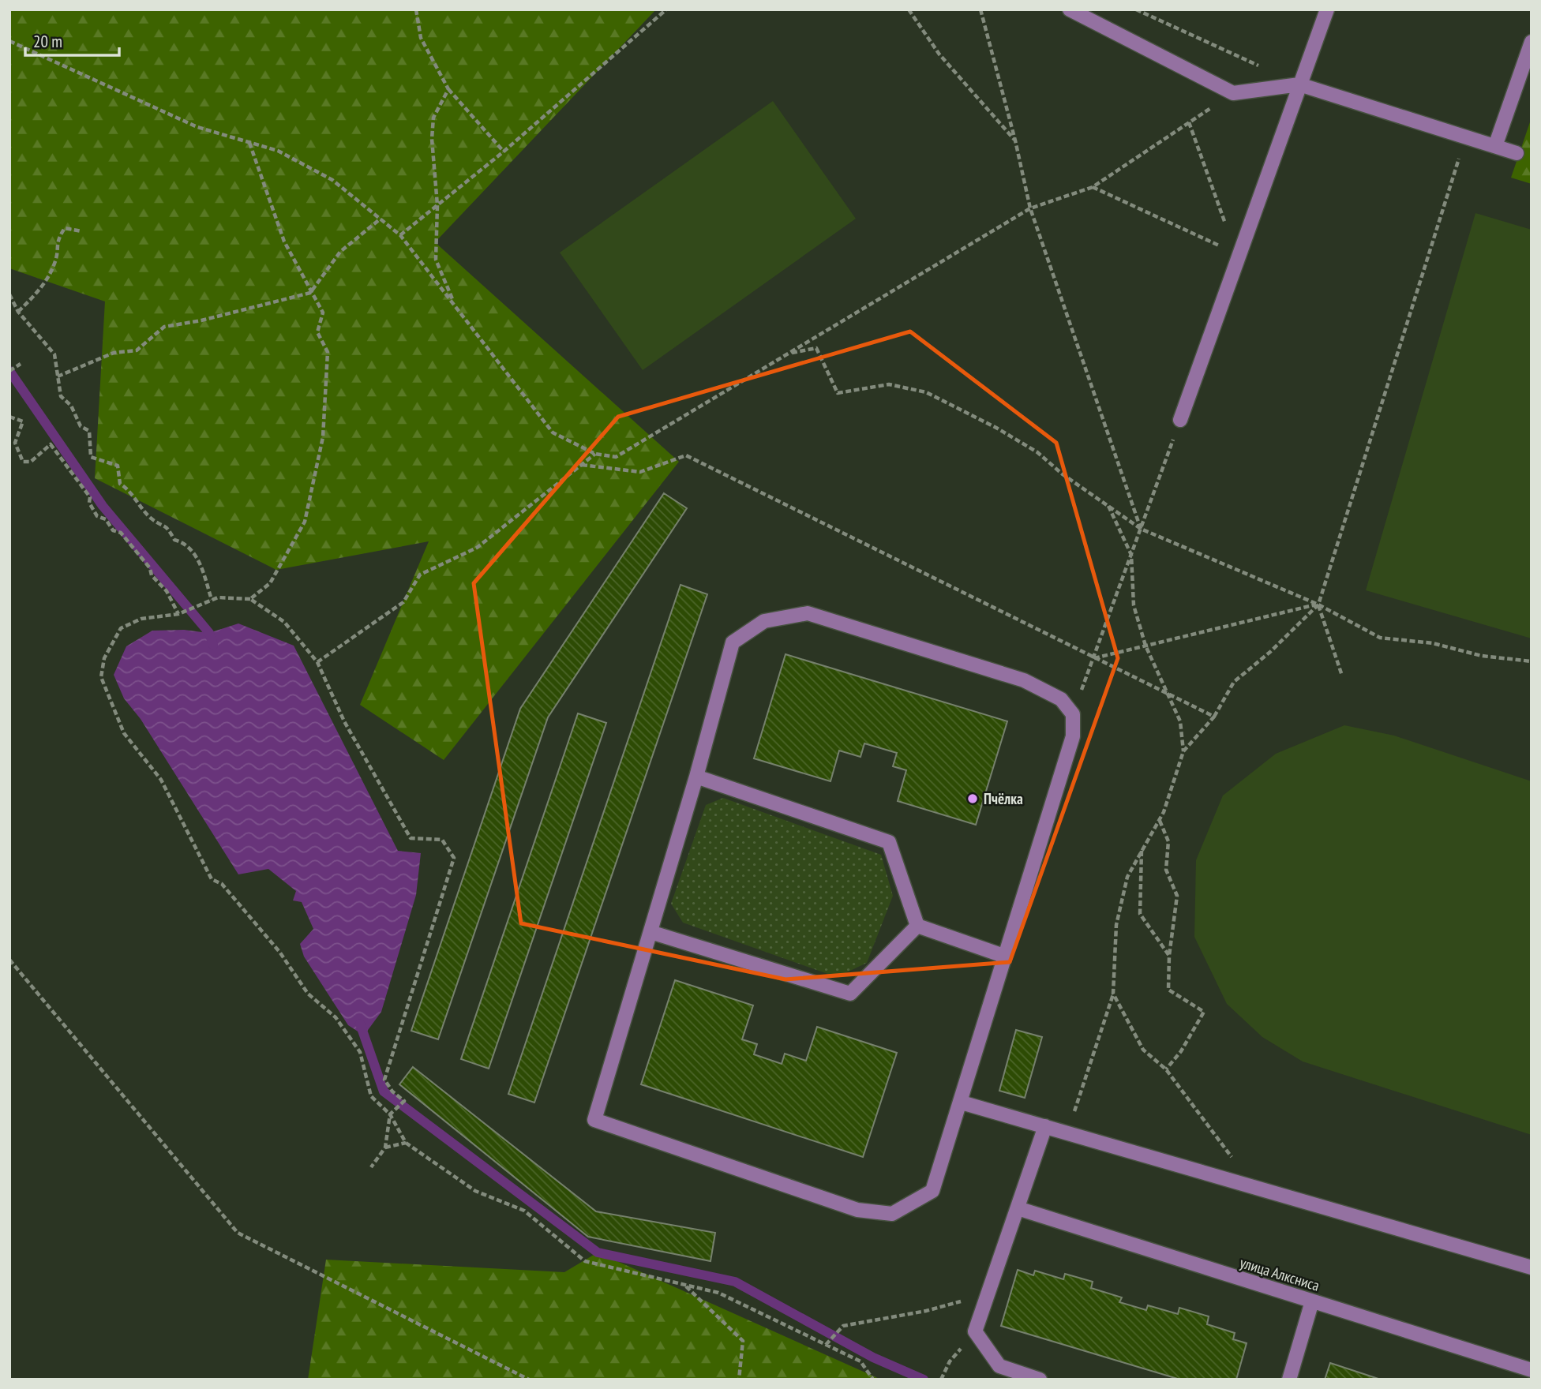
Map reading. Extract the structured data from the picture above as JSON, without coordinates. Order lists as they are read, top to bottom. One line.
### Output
{"streets":{"lane":["улица Алксниса"]},"places":["Пчёлка"],"scale_bar":"20 m"}
